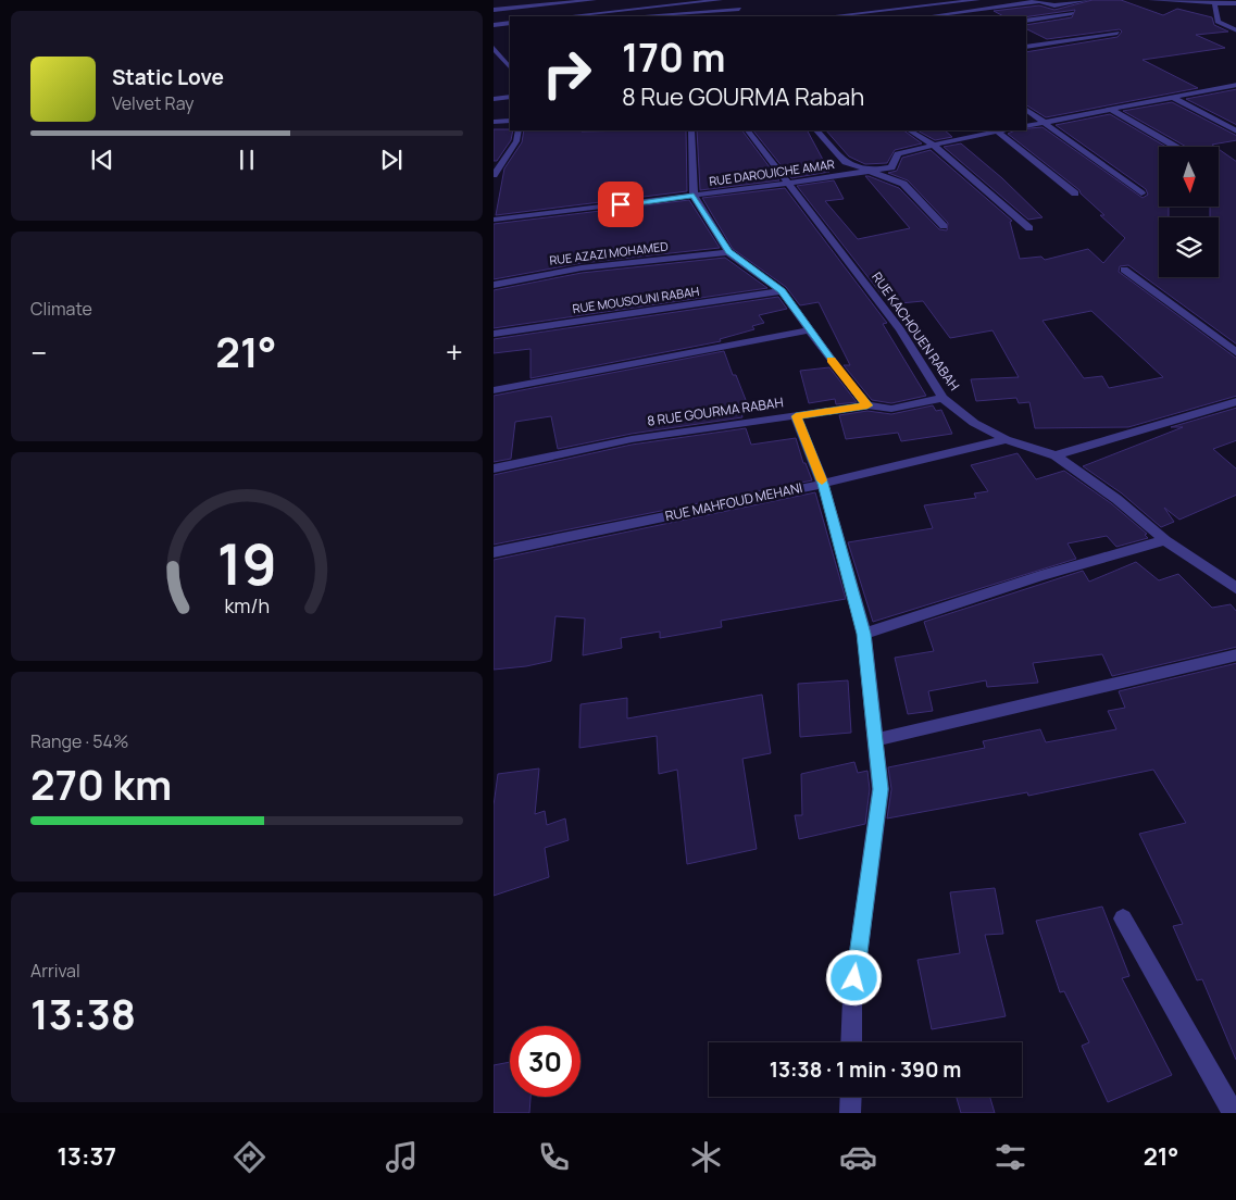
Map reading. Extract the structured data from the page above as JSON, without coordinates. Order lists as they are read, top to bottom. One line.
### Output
{"streets":{"street":["RUE DAROUICHE AMAR","RUE AZAZI MOHAMED","RUE MOUSOUNI RABAH","RUE KACHOUEN RABAH","8 RUE GOURMA RABAH","RUE MAHFOUD MEHANI"]},"crossings":[["RUE DAROUICHE AMAR","RUE KACHOUEN RABAH"],["RUE KACHOUEN RABAH","8 RUE GOURMA RABAH"],["RUE KACHOUEN RABAH","RUE MAHFOUD MEHANI"]],"north":"bottom","page":{"turn":["170 m","8 Rue GOURMA Rabah"],"song":["Static Love","Velvet Ray"],"tile":["Climate",["Range · 54%","270 km"],["Arrival","13:38"]],"heat":["−","21°","+"],"limit":"30","trip":"13:38 · 1 min · 390 m","tabs":["13:37","21°"],"gauge":["19","km/h"]}}
